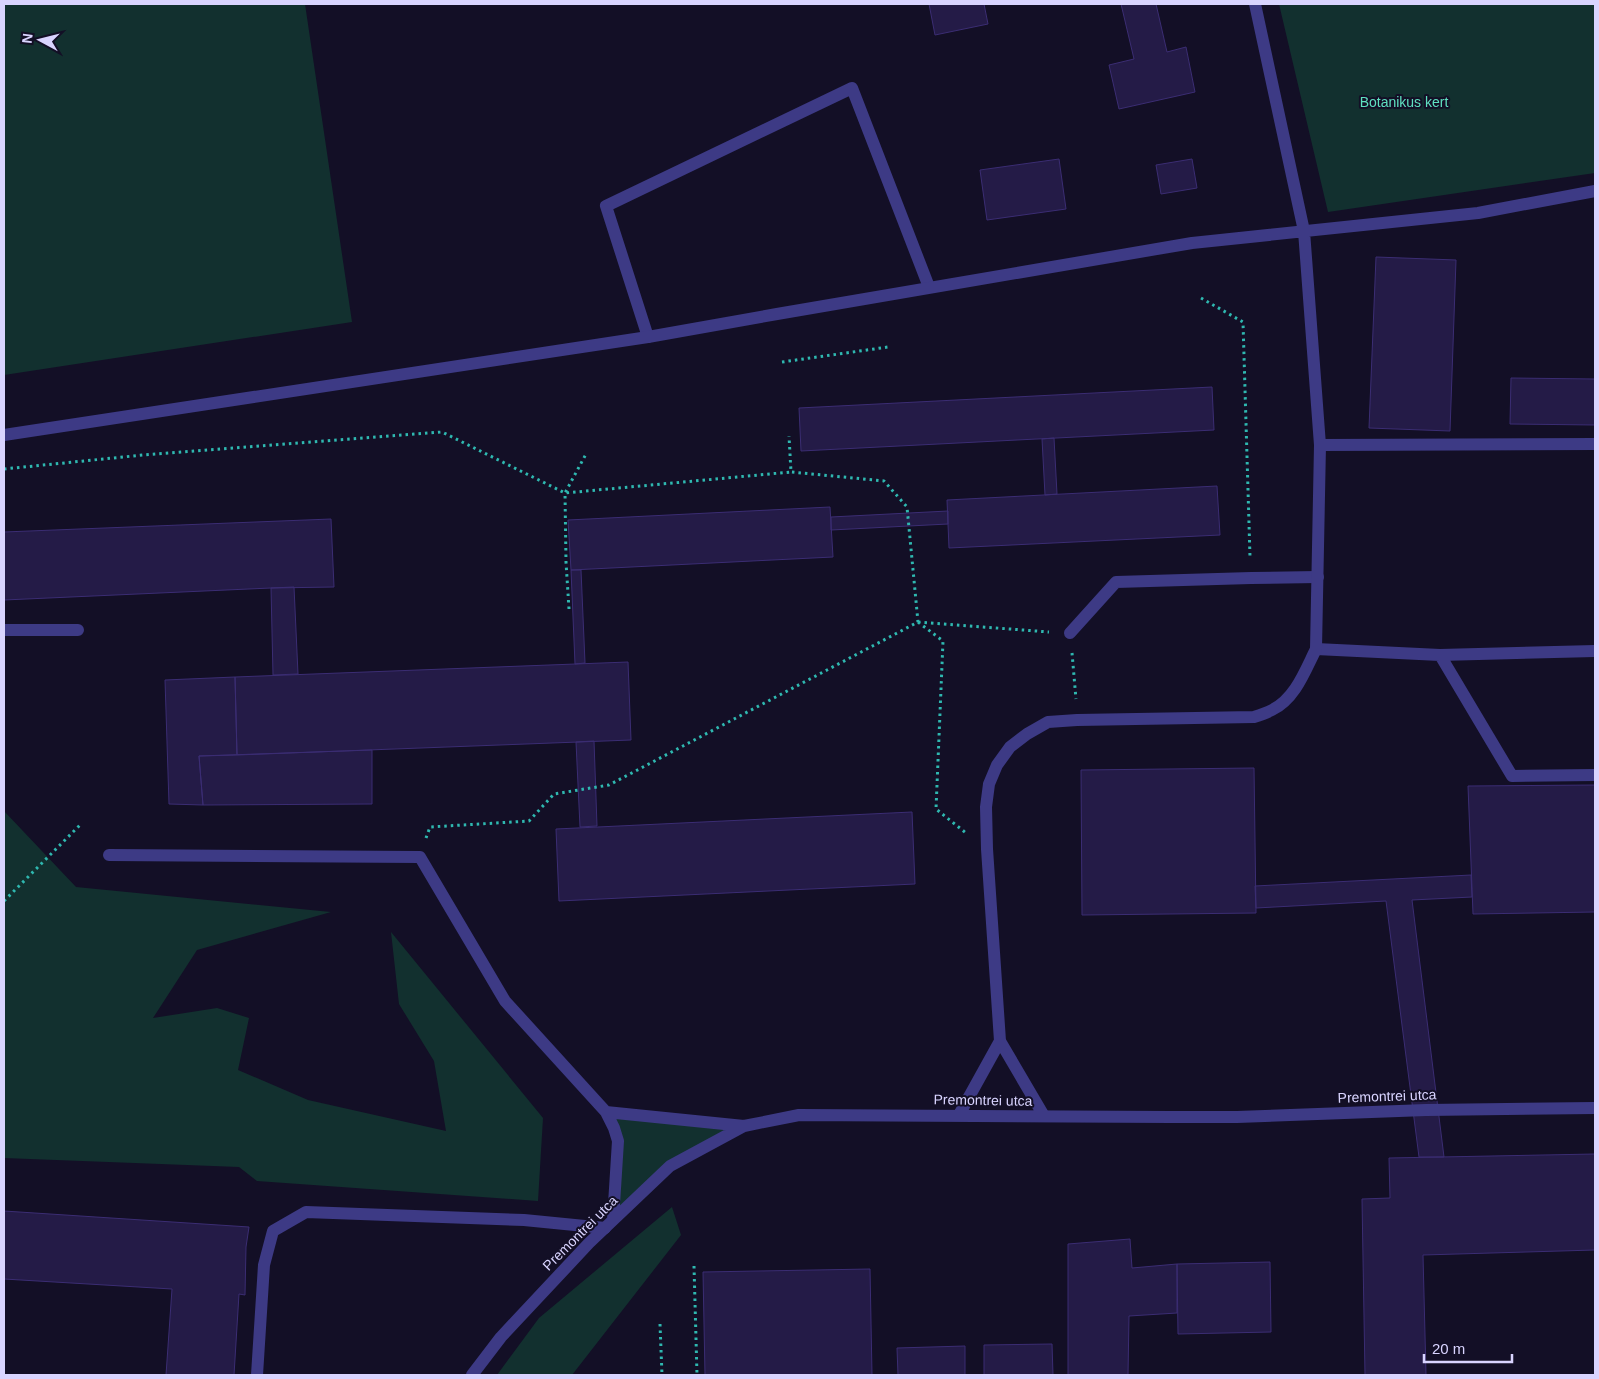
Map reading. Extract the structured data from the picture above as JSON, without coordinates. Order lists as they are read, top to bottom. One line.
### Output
{"streets":{"street":["Premontrei utca"]},"parks":["Botanikus kert"],"scale_bar":"20 m","north":"left"}
